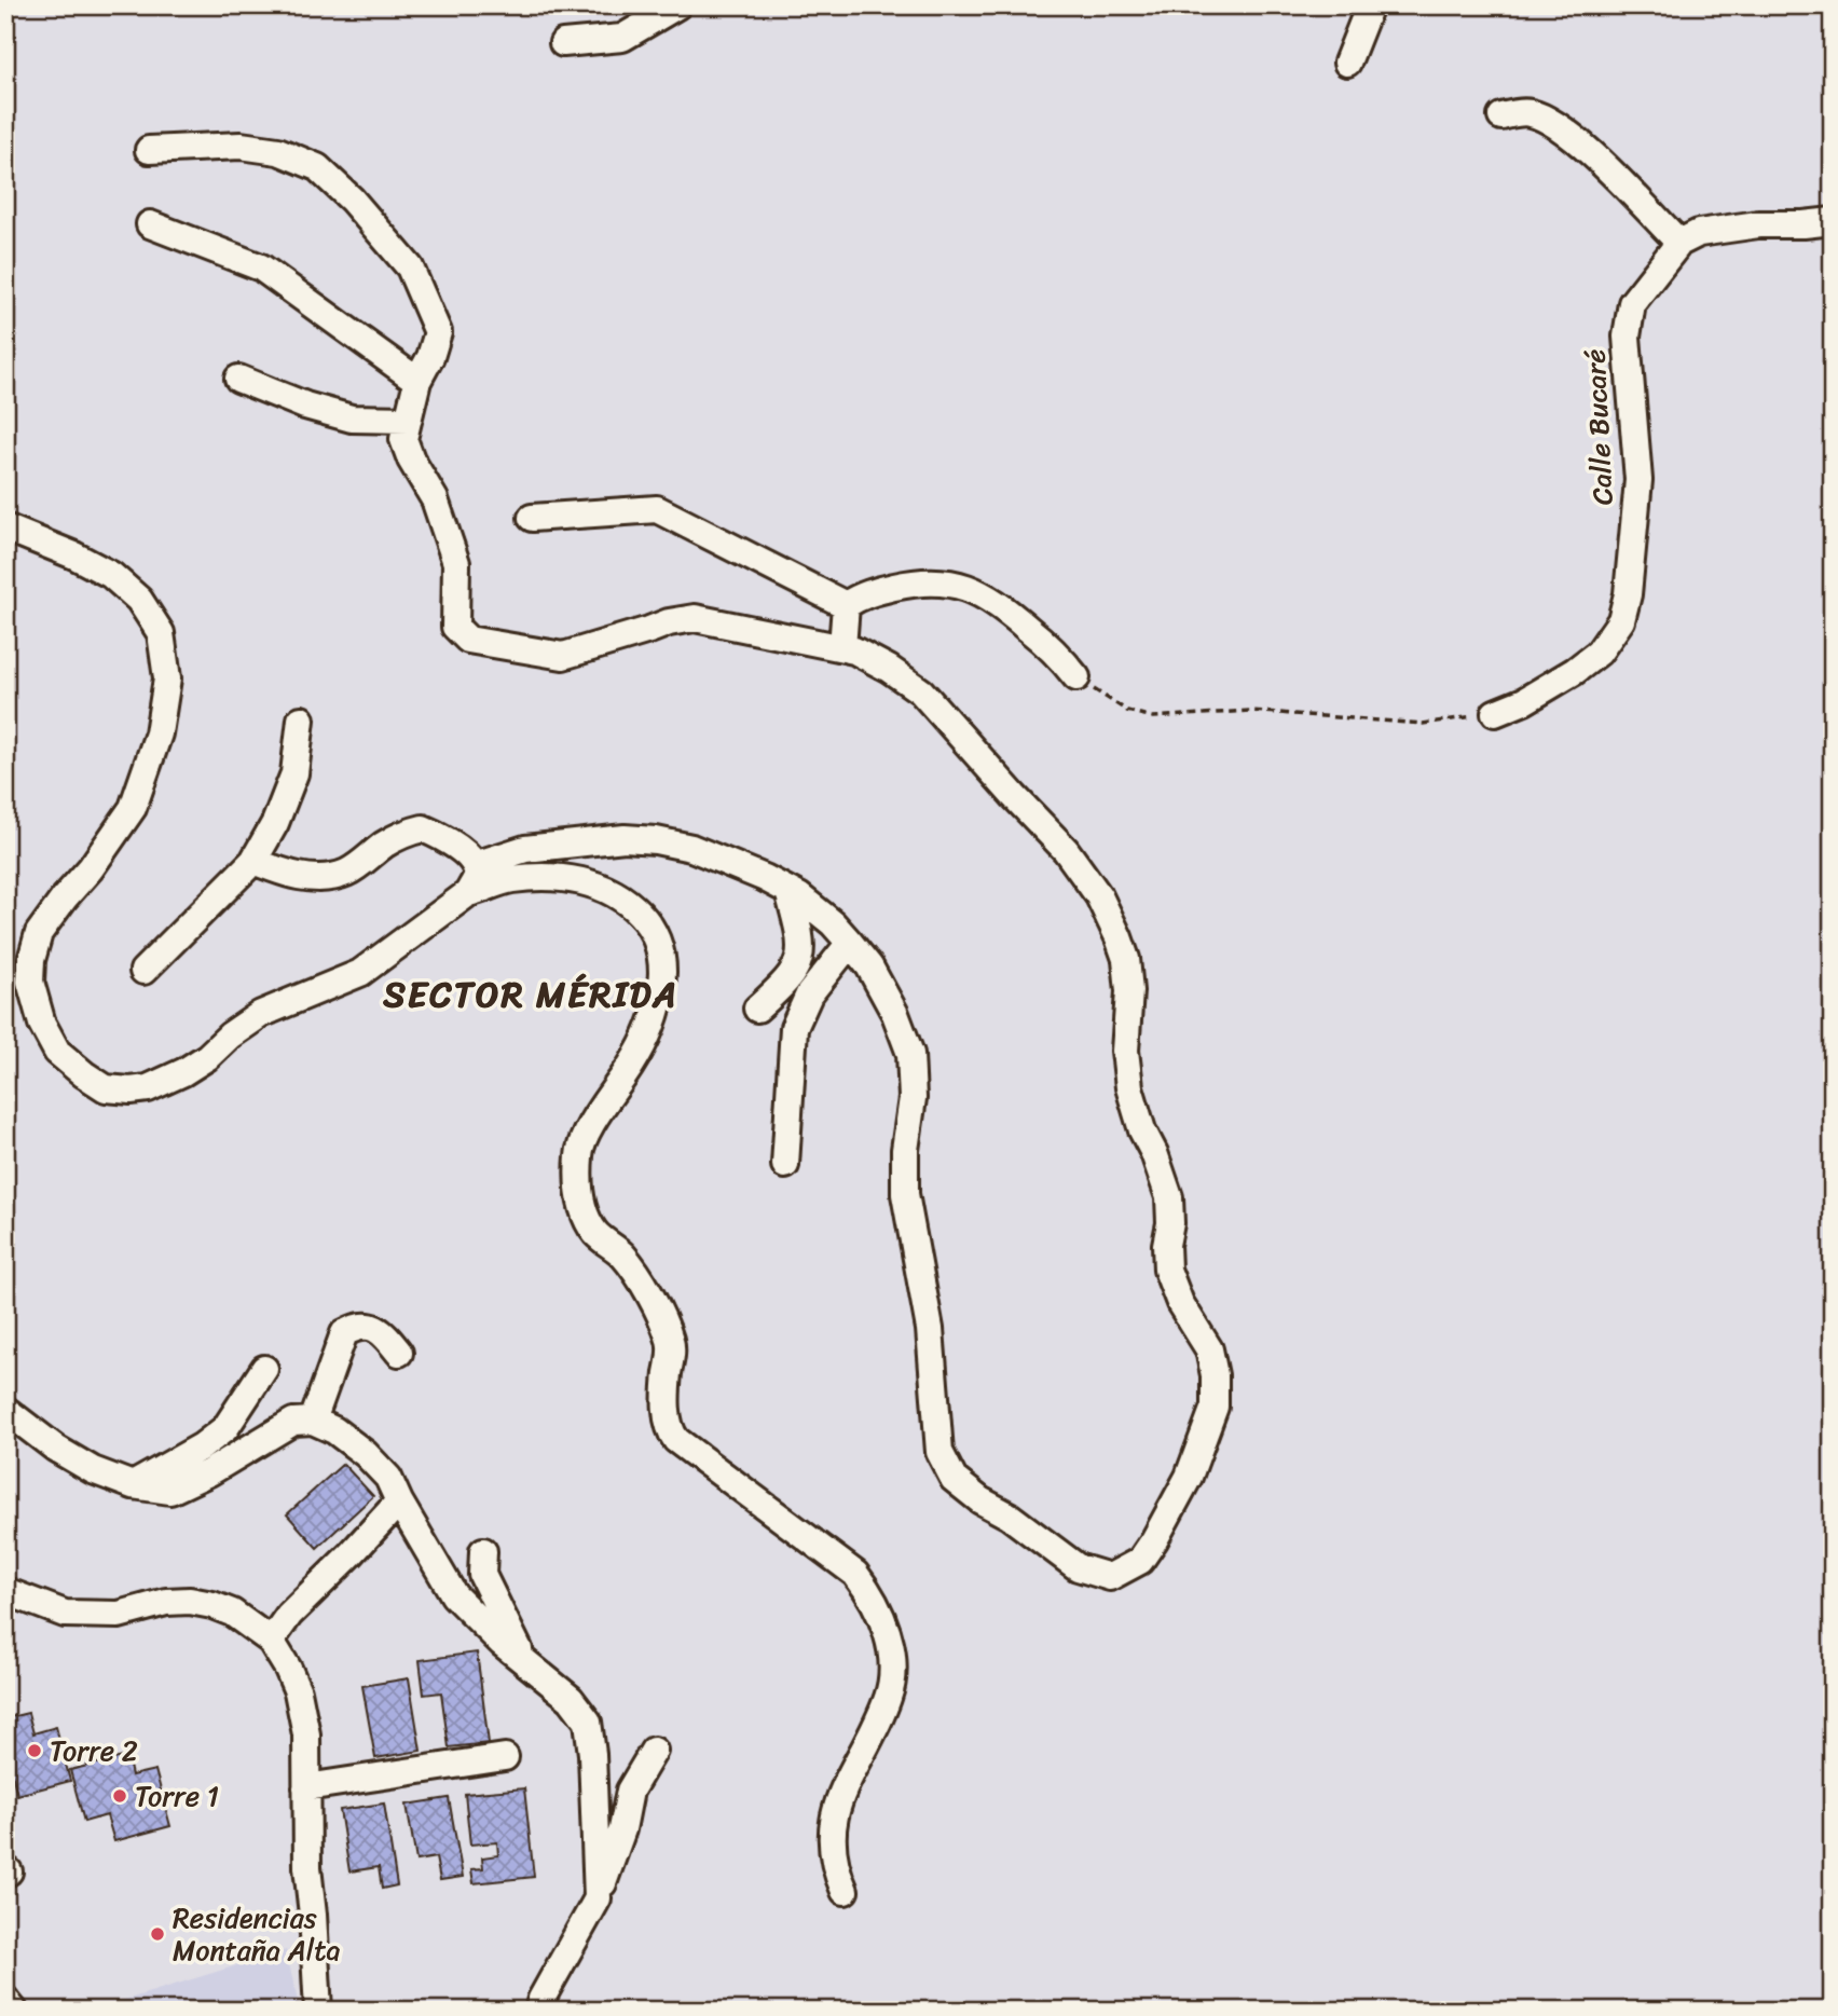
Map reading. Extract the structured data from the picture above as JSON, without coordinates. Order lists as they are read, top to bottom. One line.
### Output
{"streets":{"street":["Calle Bucaré"]},"districts":["SECTOR MÉRIDA"],"places":["Torre 2","Torre 1","Residencias Montaña Alta"]}
